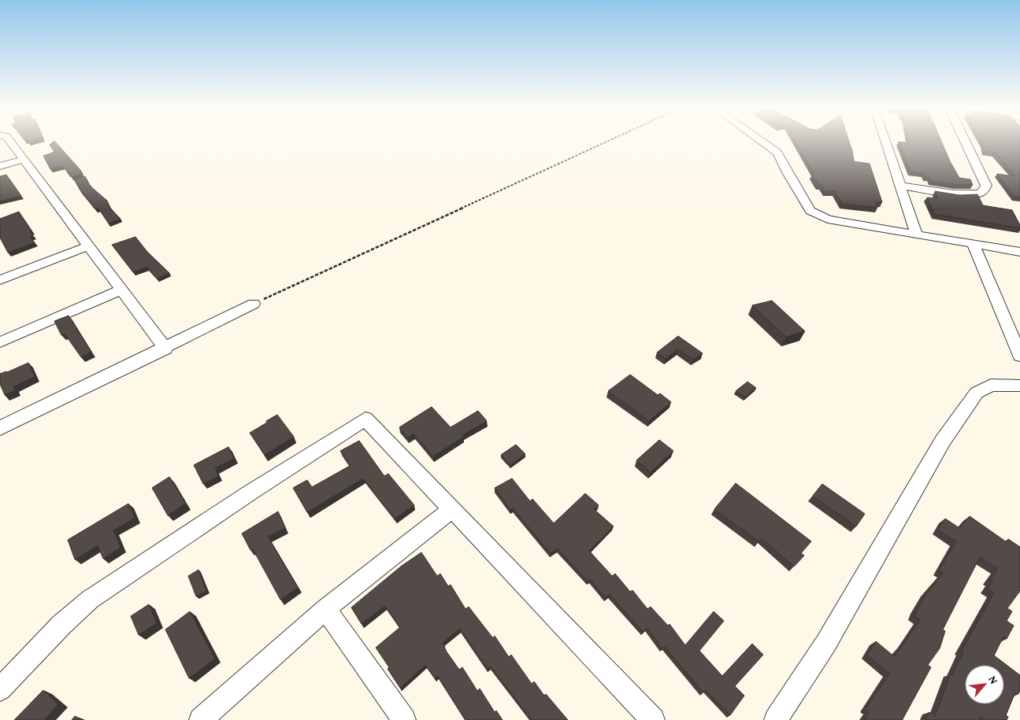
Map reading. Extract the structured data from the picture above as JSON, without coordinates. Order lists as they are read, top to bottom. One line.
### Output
{"north":"top right"}
